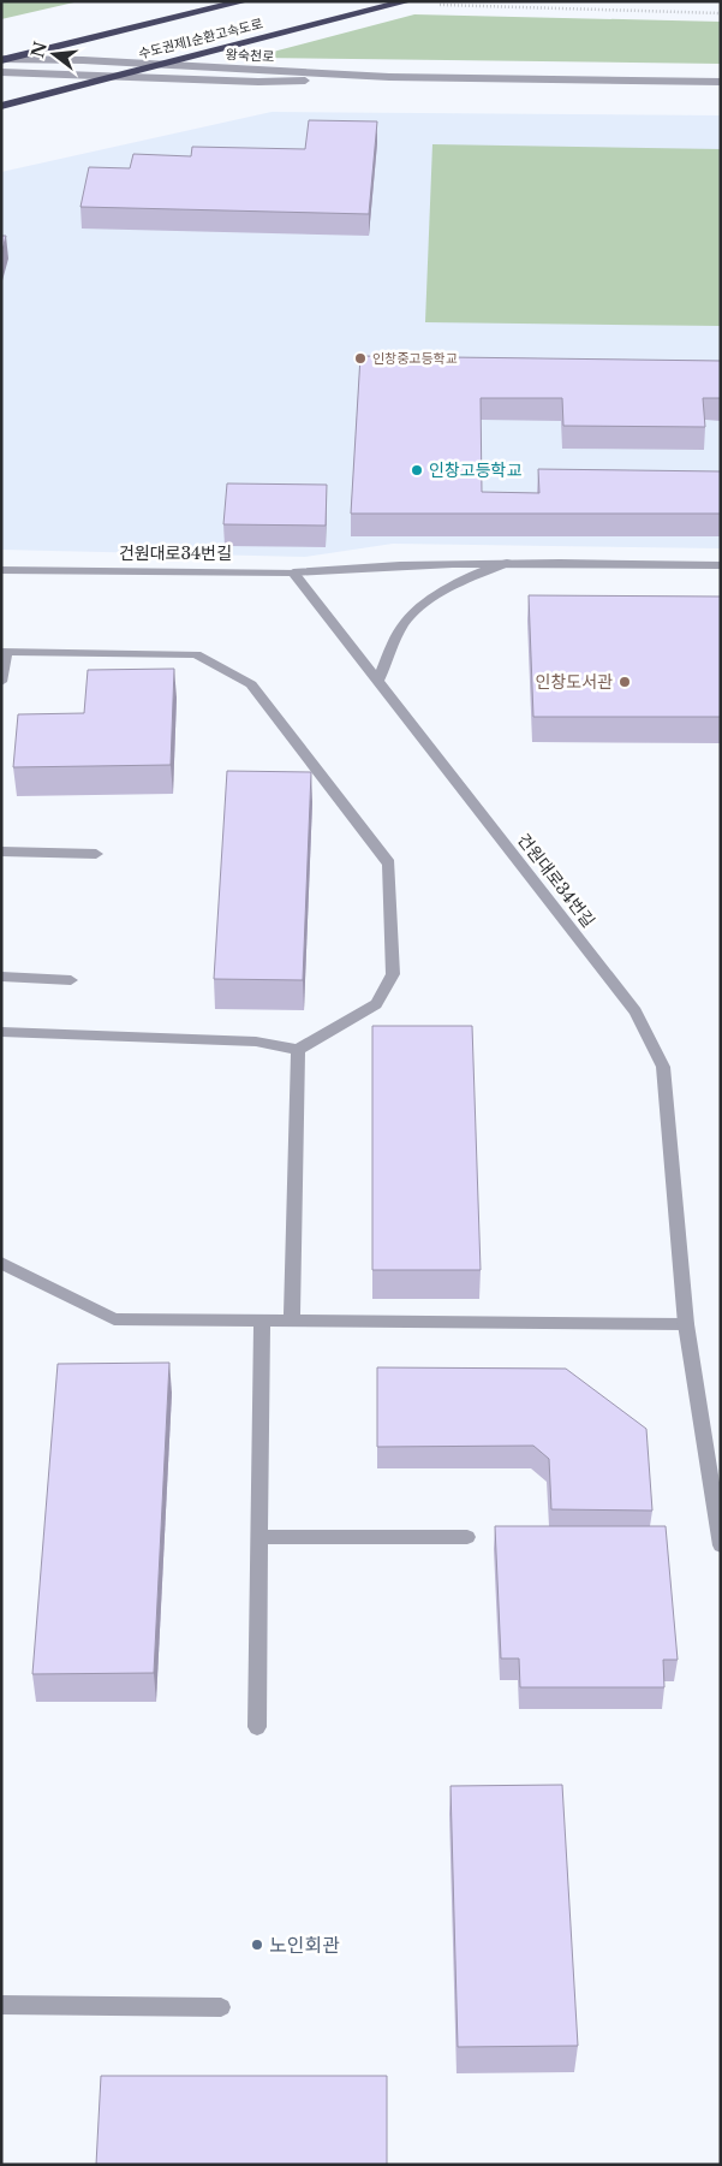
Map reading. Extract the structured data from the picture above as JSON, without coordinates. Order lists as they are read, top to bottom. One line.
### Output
{"streets":{"highway":["수도권제1순환고속도로"],"street":["왕숙천로","건원대로34번길"]},"crossings":[["수도권제1순환고속도로","왕숙천로"]],"places":["인창중고등학교","인창고등학교","인창도서관","노인회관"],"north":"left"}
